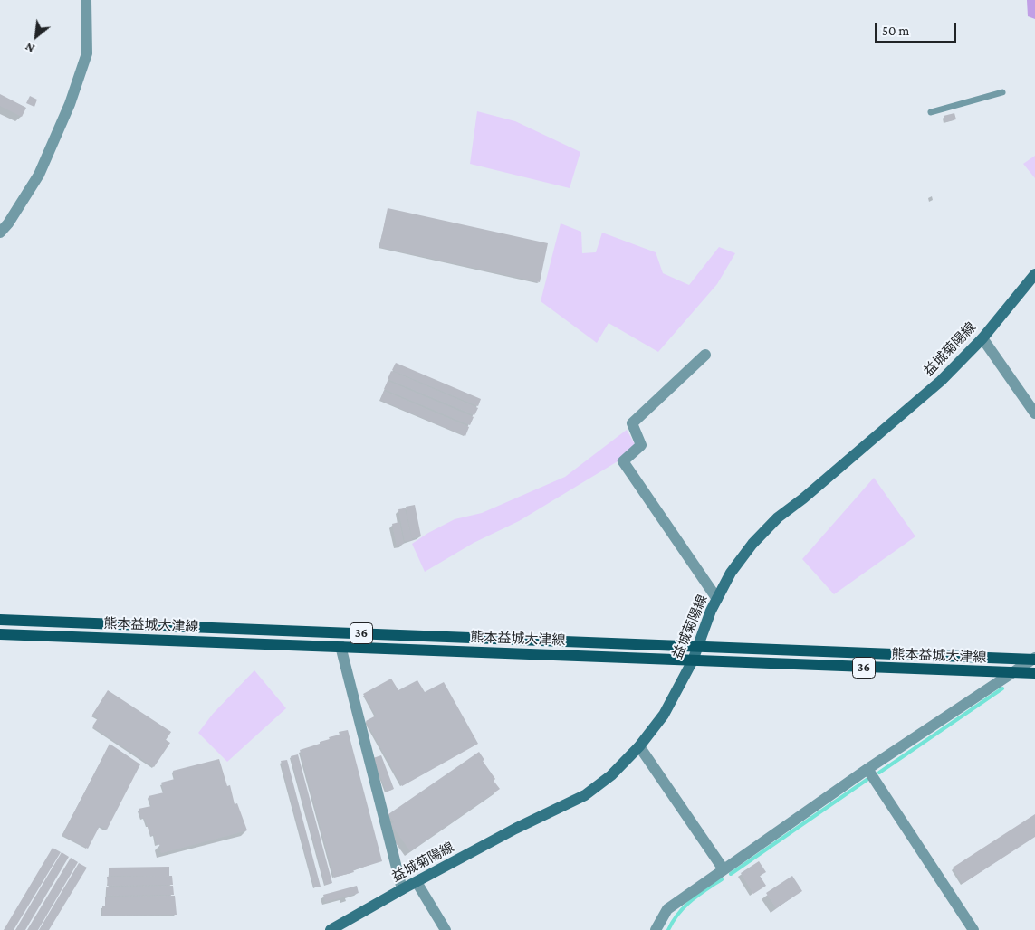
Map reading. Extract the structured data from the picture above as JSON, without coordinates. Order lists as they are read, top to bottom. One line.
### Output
{"streets":{"main road":["益城菊陽線","熊本益城大津線","36"]},"crossings":[["益城菊陽線","熊本益城大津線"]],"scale_bar":"50 m","north":"bottom left"}
